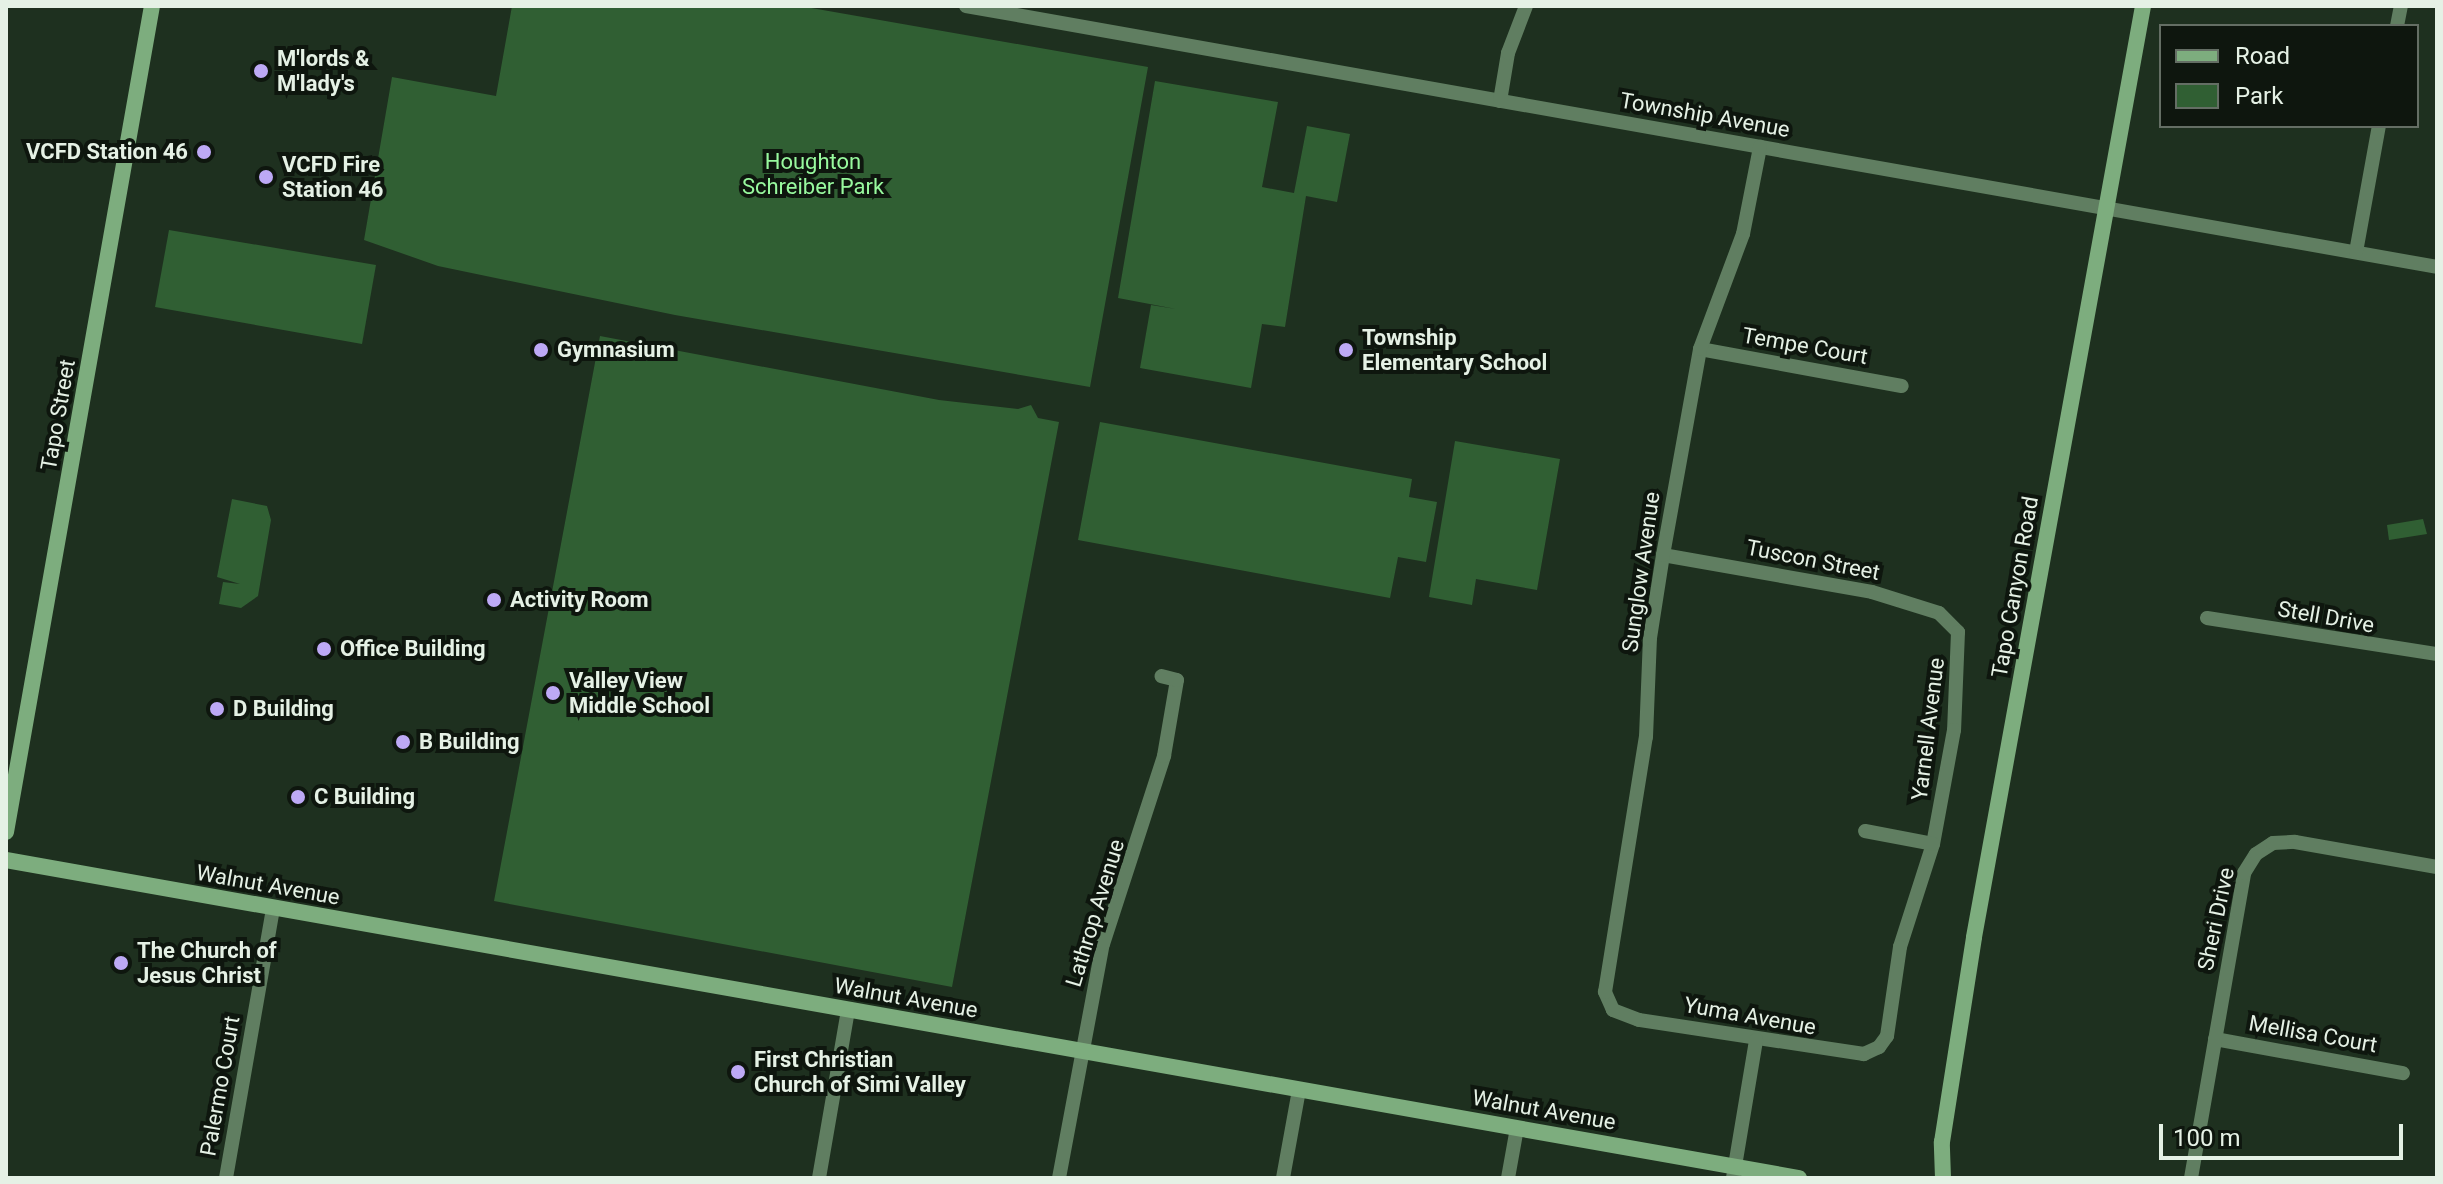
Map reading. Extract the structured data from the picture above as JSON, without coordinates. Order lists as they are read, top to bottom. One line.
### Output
{"streets":{"street":["Township Avenue","Tempe Court","Tapo Street","Tuscon Street","Sunglow Avenue","Tapo Canyon Road","Stell Drive","Yarnell Avenue","Walnut Avenue","Lathrop Avenue","Sheri Drive","Yuma Avenue","Mellisa Court","Palermo Court"]},"crossings":[["Township Avenue","Sunglow Avenue"],["Township Avenue","Tapo Canyon Road"],["Tempe Court","Sunglow Avenue"],["Tuscon Street","Sunglow Avenue"],["Tuscon Street","Yarnell Avenue"],["Sunglow Avenue","Yuma Avenue"],["Yarnell Avenue","Yuma Avenue"],["Walnut Avenue","Lathrop Avenue"],["Walnut Avenue","Palermo Court"],["Sheri Drive","Mellisa Court"]],"parks":["Houghton Schreiber Park"],"places":["M'lords & M'lady's","VCFD Station 46","VCFD Fire Station 46","Gymnasium","Township Elementary School","Activity Room","Office Building","Valley View Middle School","D Building","B Building","C Building","The Church of Jesus Christ","First Christian Church of Simi Valley"],"legend":["Road","Park"],"scale_bar":"100 m"}
